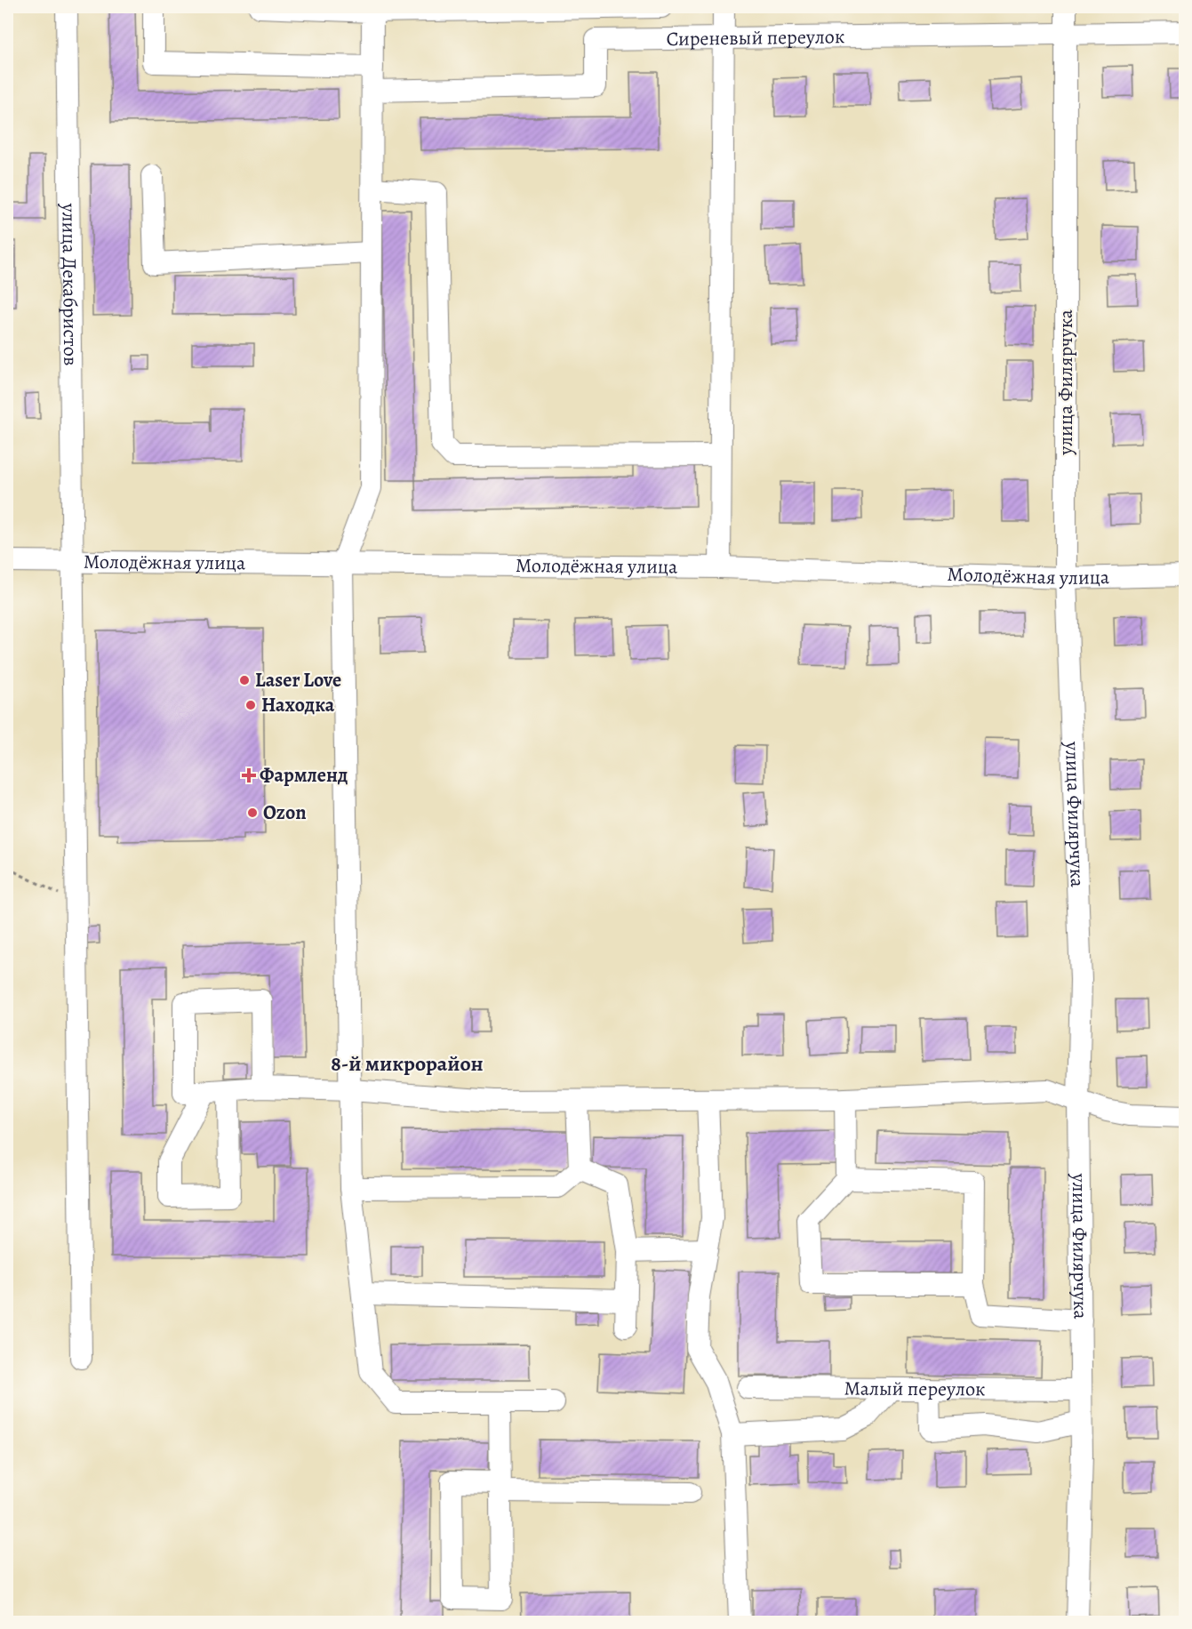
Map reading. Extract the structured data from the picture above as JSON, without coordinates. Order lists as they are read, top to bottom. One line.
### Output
{"streets":{"street":["Сиреневый переулок","улица Декабристов","улица Филярчука","Молодёжная улица","Малый переулок"]},"crossings":[["Сиреневый переулок","улица Филярчука"],["улица Декабристов","Молодёжная улица"],["улица Филярчука","Молодёжная улица"],["улица Филярчука","Малый переулок"]],"districts":["8-й микрорайон"],"places":{"other":["Laser Love","Находка","Ozon"],"health":["Фармленд"]}}
